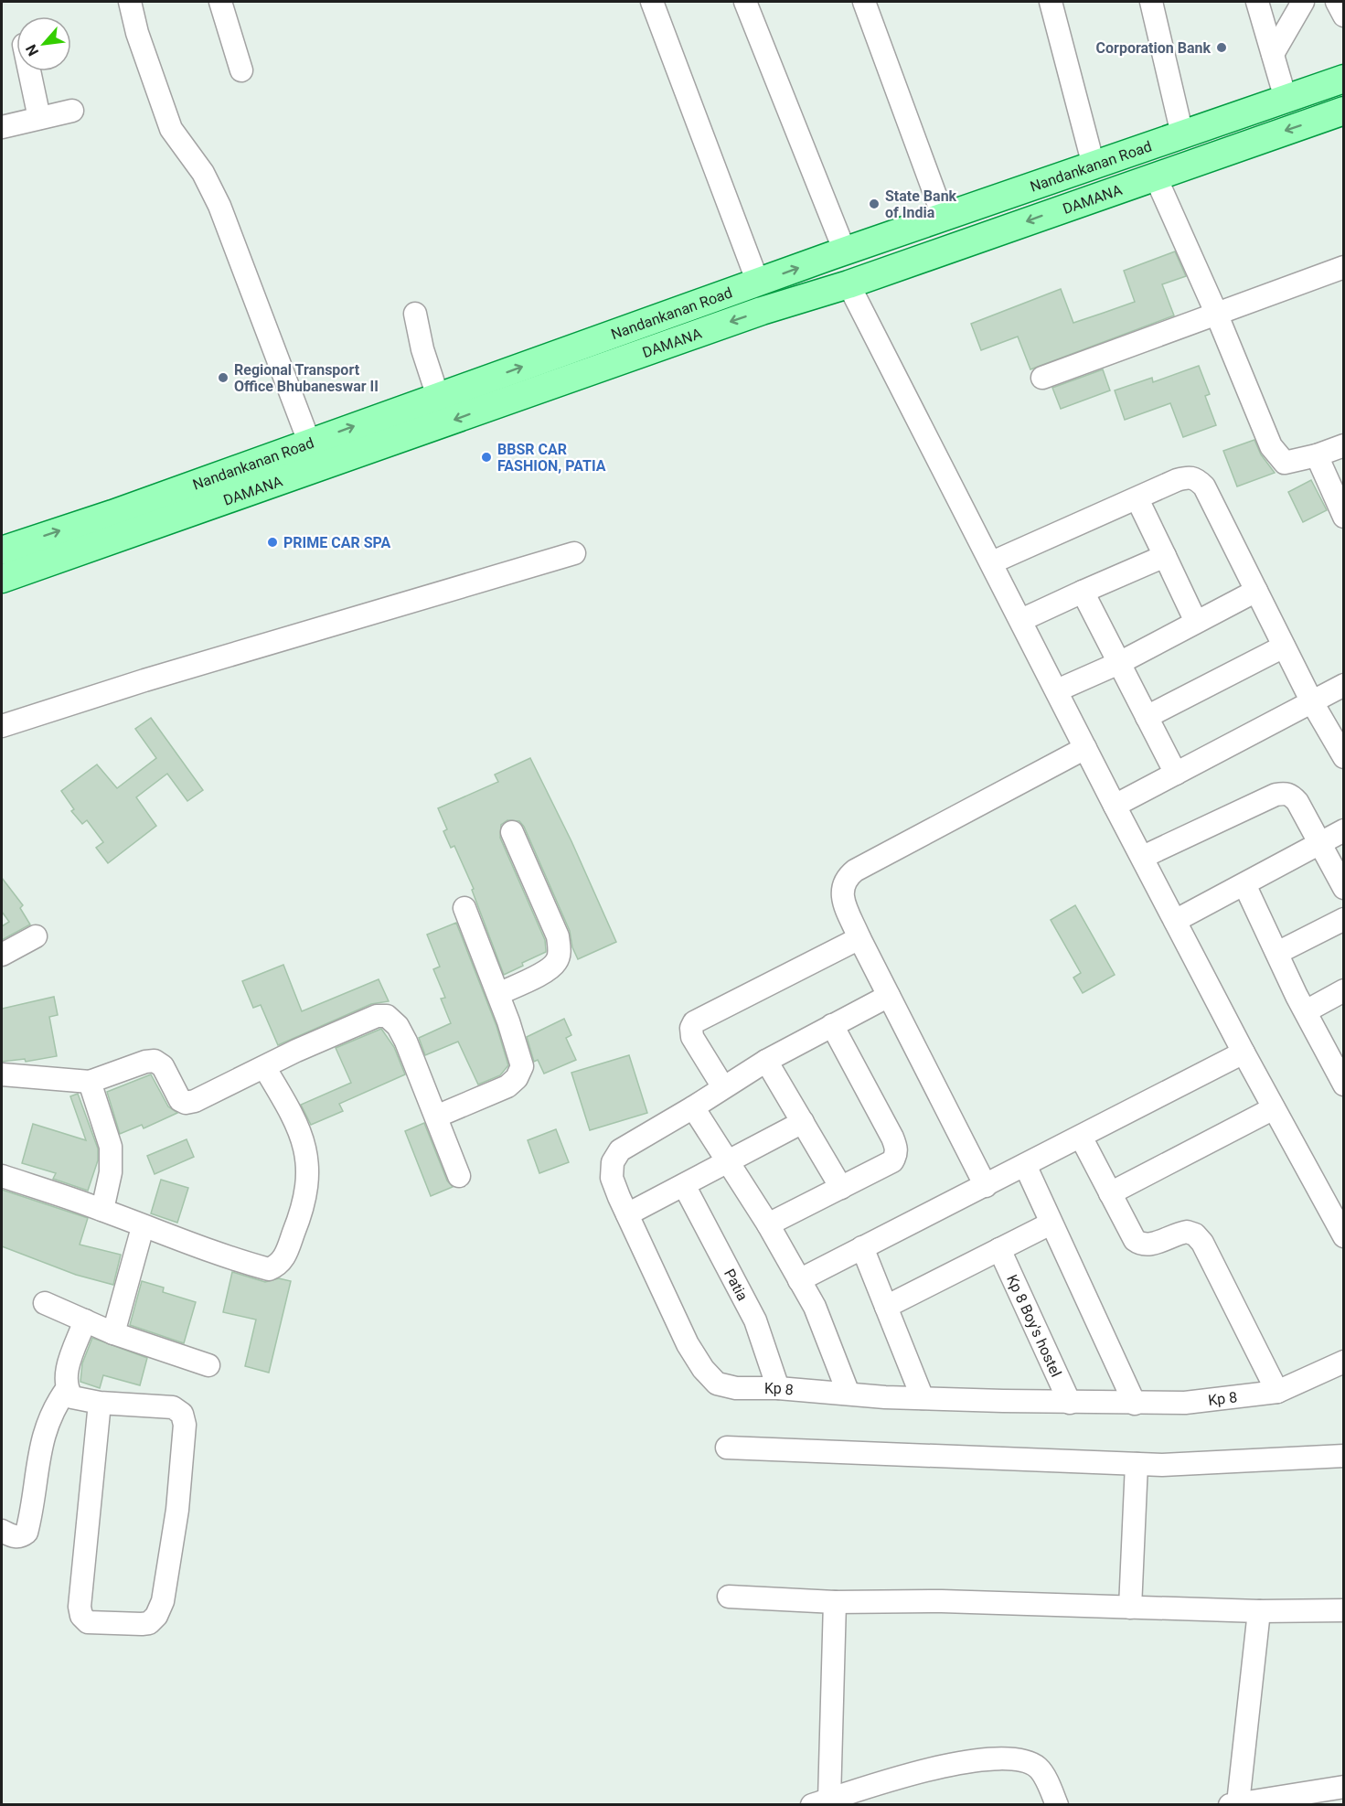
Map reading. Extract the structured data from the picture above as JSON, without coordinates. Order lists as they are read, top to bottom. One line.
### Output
{"streets":{"main road":["Nandankanan Road","DAMANA"],"street":["Patia","Kp 8 Boy's hostel","Kp 8"]},"crossings":[["Patia","Kp 8"],["Kp 8 Boy's hostel","Kp 8"]],"one_way":["Nandankanan Road","DAMANA"],"places":["Corporation Bank","State Bank of India","Regional Transport Office Bhubaneswar II","BBSR CAR FASHION, PATIA","PRIME CAR SPA"],"north":"bottom left"}
